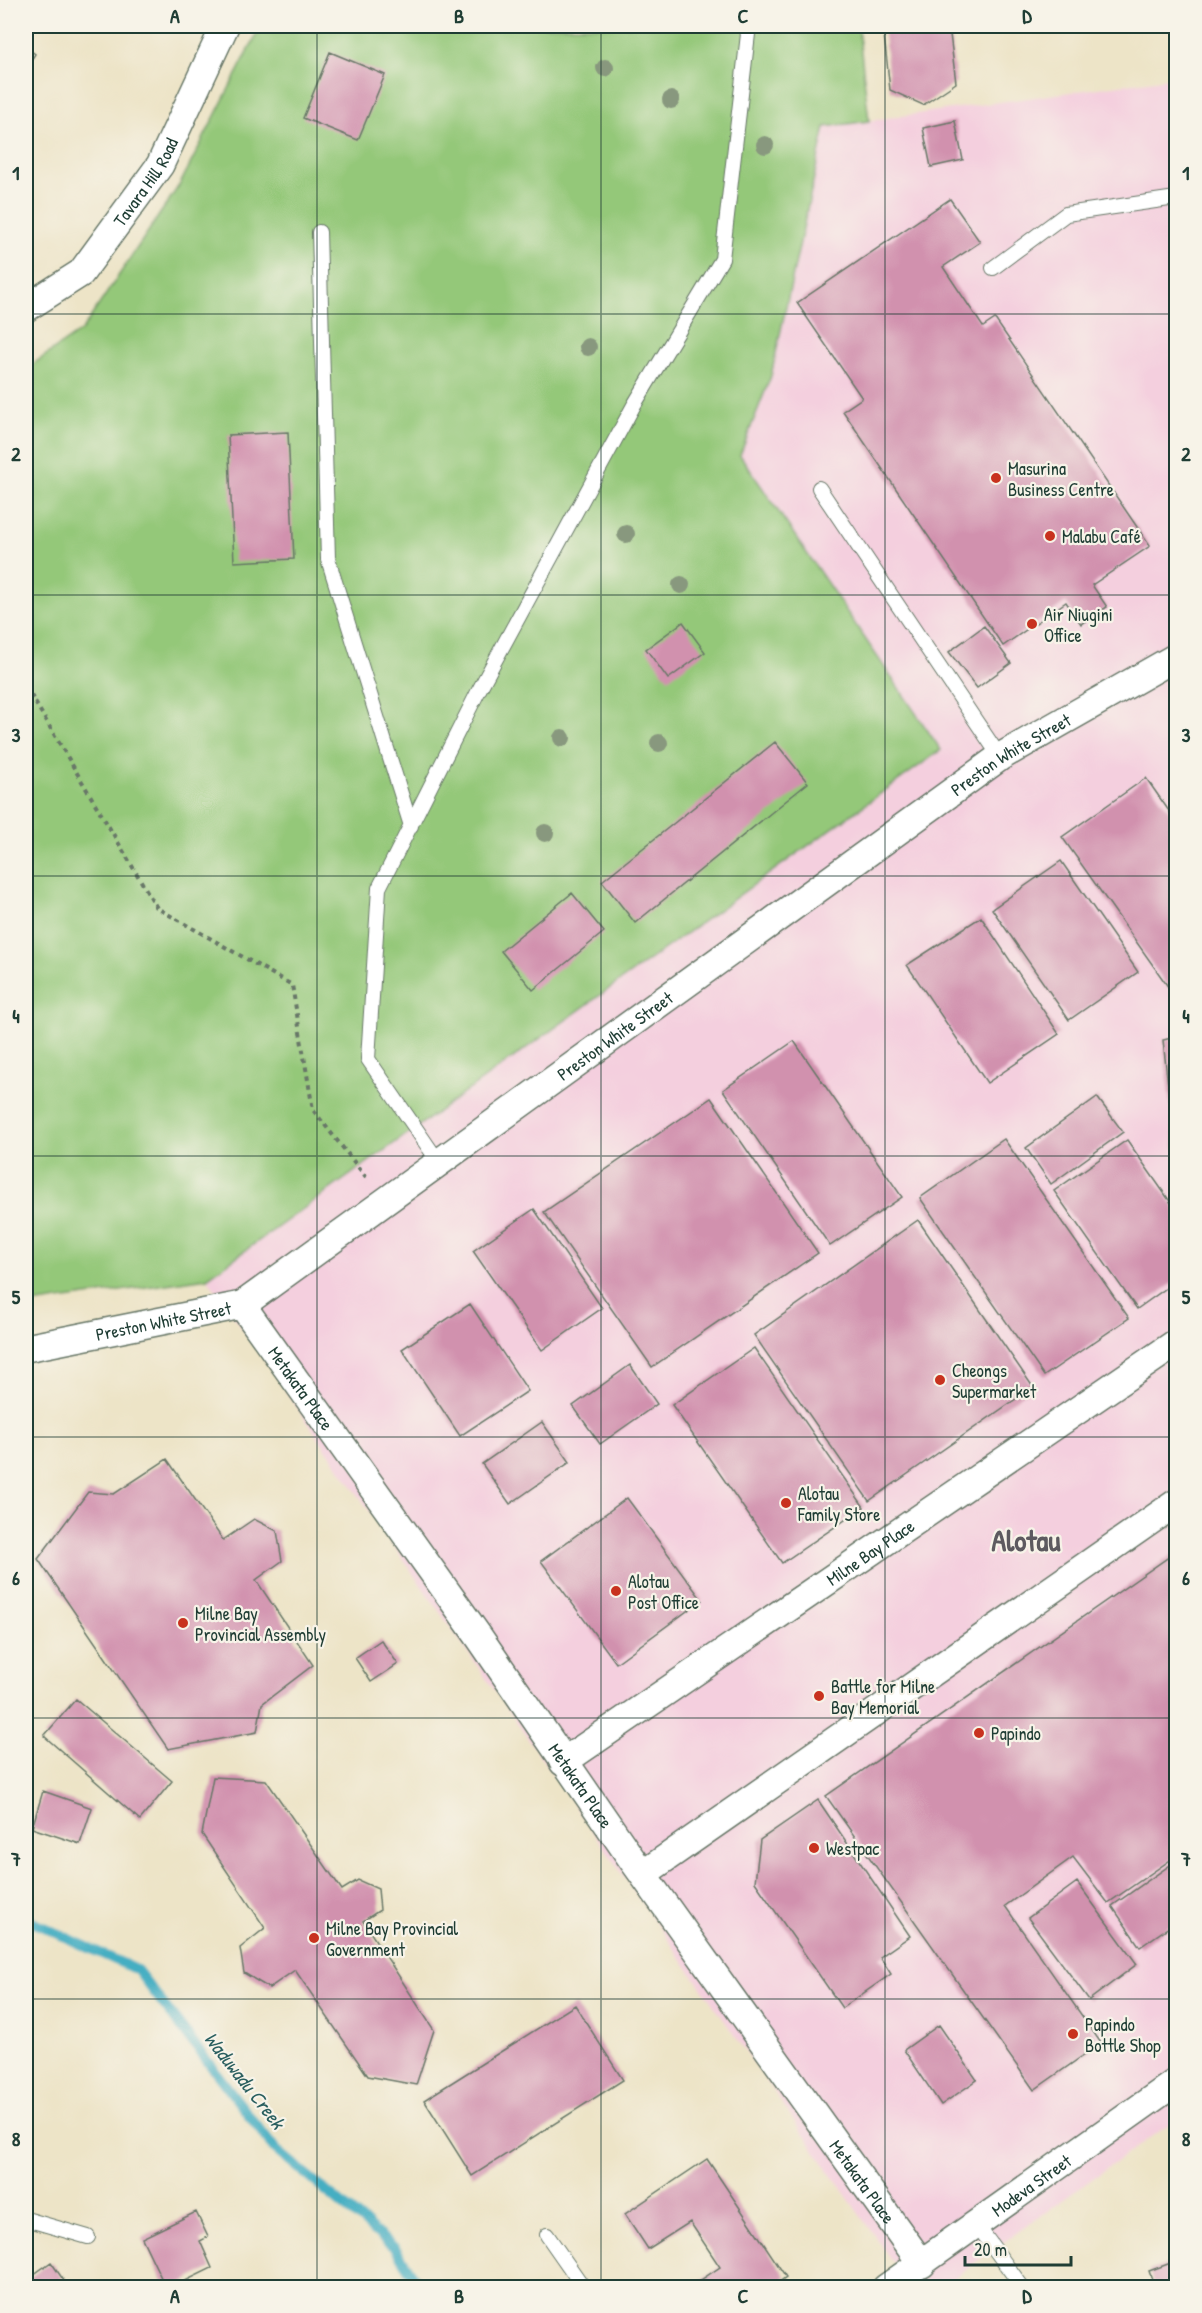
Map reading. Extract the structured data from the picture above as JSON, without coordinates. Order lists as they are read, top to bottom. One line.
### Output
{"streets":{"street":["Tavara Hill Road","Preston White Street","Metakata Place","Milne Bay Place","Modeva Street"]},"crossings":[["Preston White Street","Metakata Place"],["Metakata Place","Milne Bay Place"],["Metakata Place","Modeva Street"]],"districts":["Alotau"],"water":["Waduwadu Creek"],"places":["Masurina Business Centre","Malabu Café","Air Niugini Office","Cheongs Supermarket","Alotau Family Store","Alotau Post Office","Milne Bay Provincial Assembly","Battle for Milne Bay Memorial","Papindo","Westpac","Milne Bay Provincial Government","Papindo Bottle Shop"],"scale_bar":"20 m","grid":{"columns":["A","B","C","D"],"rows":["1","2","3","4","5","6","7","8"]}}
